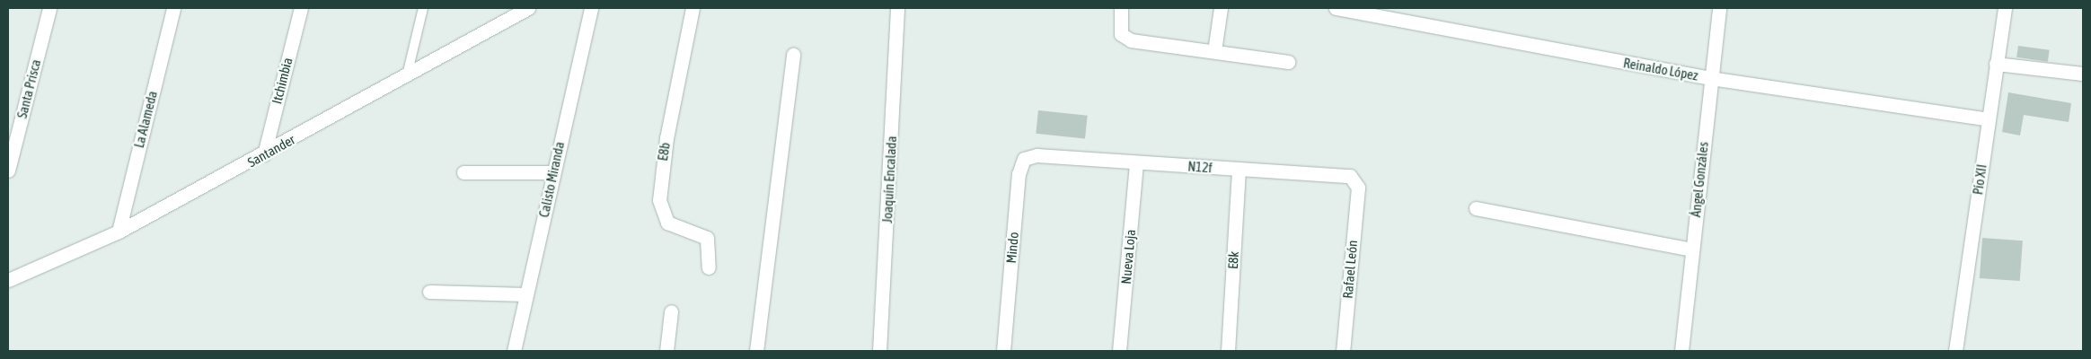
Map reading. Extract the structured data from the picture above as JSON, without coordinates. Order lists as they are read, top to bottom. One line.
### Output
{"streets":{"street":["Reinaldo López","Itchimbia","Santa Prisca","La Alameda","Santander","E8b","N12f","Calisto Miranda","Joaquín Encalada","Ángel Gonzáles","Pío XII","Mindo","Nueva Loja","E8k","Rafael León"]},"crossings":[["Reinaldo López","Ángel Gonzáles"],["Reinaldo López","Pío XII"],["Itchimbia","Santander"],["La Alameda","Santander"],["N12f","Mindo"],["N12f","Nueva Loja"],["N12f","E8k"],["N12f","Rafael León"]]}
